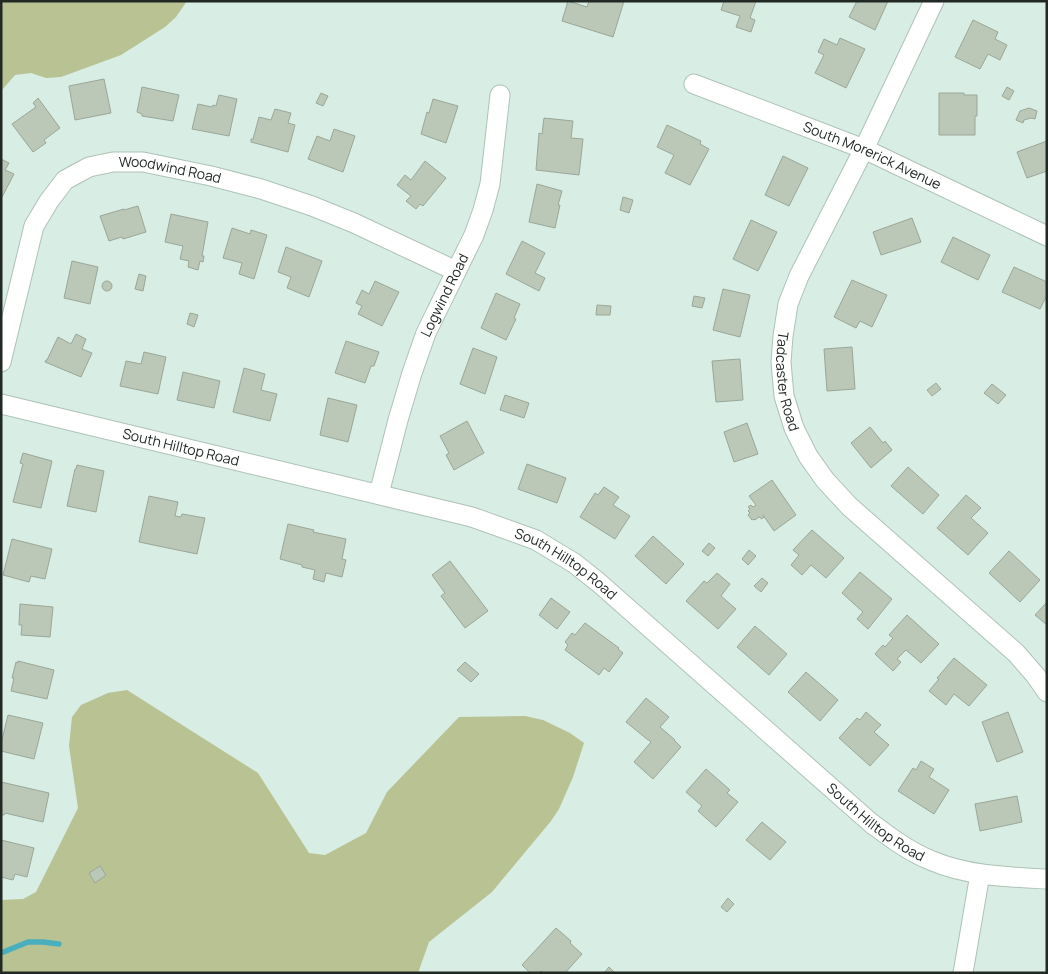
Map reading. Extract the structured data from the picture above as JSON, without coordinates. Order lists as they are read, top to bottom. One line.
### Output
{"streets":{"street":["South Morerick Avenue","Woodwind Road","Logwind Road","Tadcaster Road","South Hilltop Road"]},"crossings":[["South Morerick Avenue","Tadcaster Road"],["Woodwind Road","Logwind Road"],["Logwind Road","South Hilltop Road"]]}
